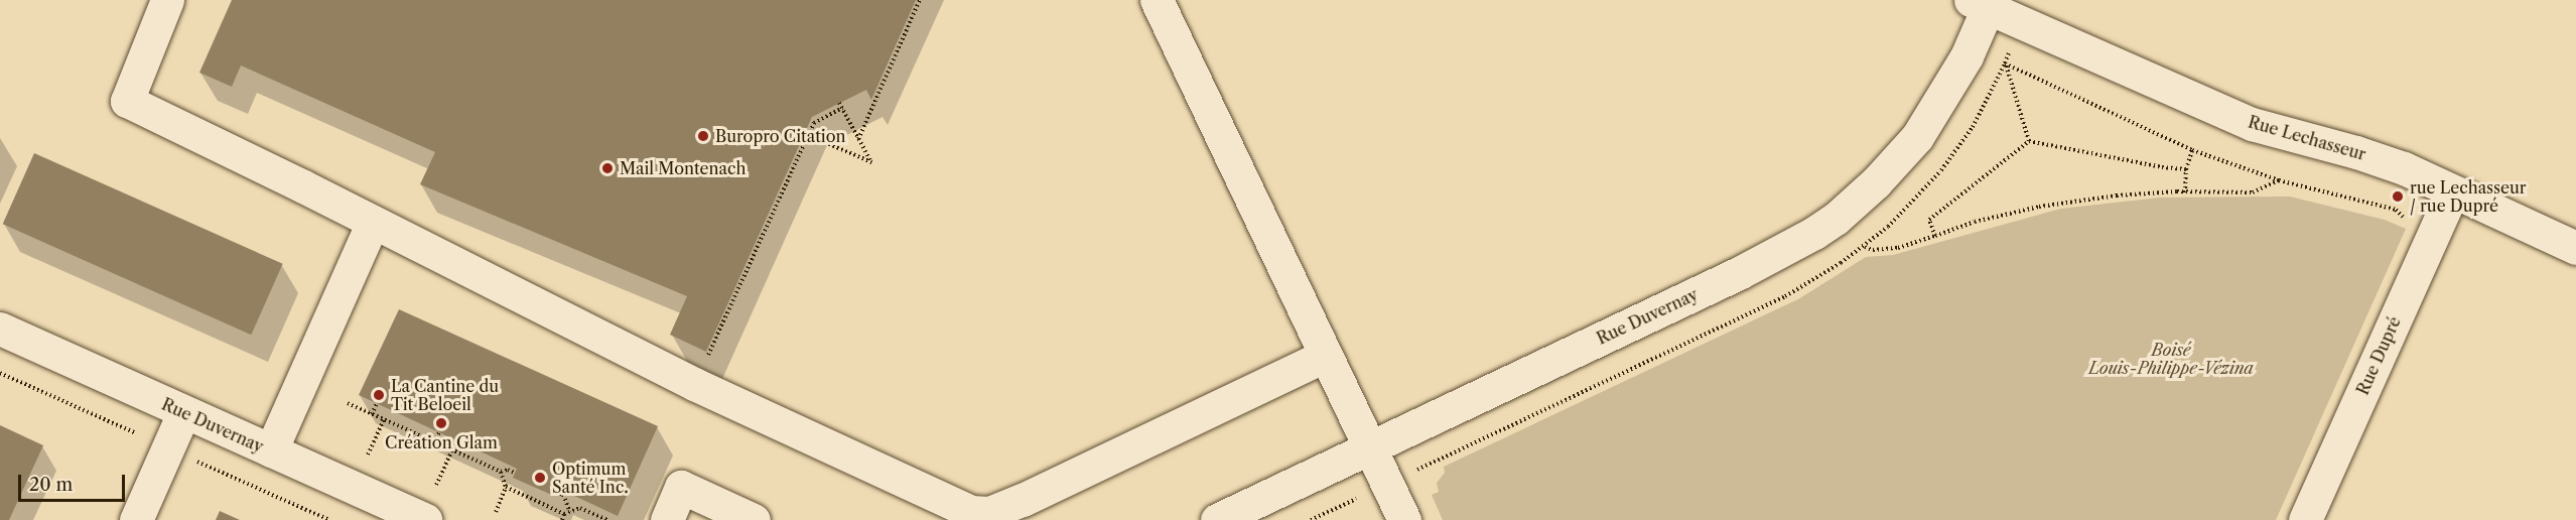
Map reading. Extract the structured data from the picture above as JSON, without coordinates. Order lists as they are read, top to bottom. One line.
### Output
{"streets":{"street":["Rue Lechasseur","Rue Duvernay","Rue Dupré"]},"crossings":[["Rue Lechasseur","Rue Duvernay"],["Rue Lechasseur","Rue Dupré"]],"parks":["Boisé Louis-Philippe-Vézina"],"places":["Buropro Citation","Mail Montenach","rue Lechasseur / rue Dupré","La Cantine du Tit Beloeil","Création Glam","Optimum Santé Inc."],"scale_bar":"20 m"}
